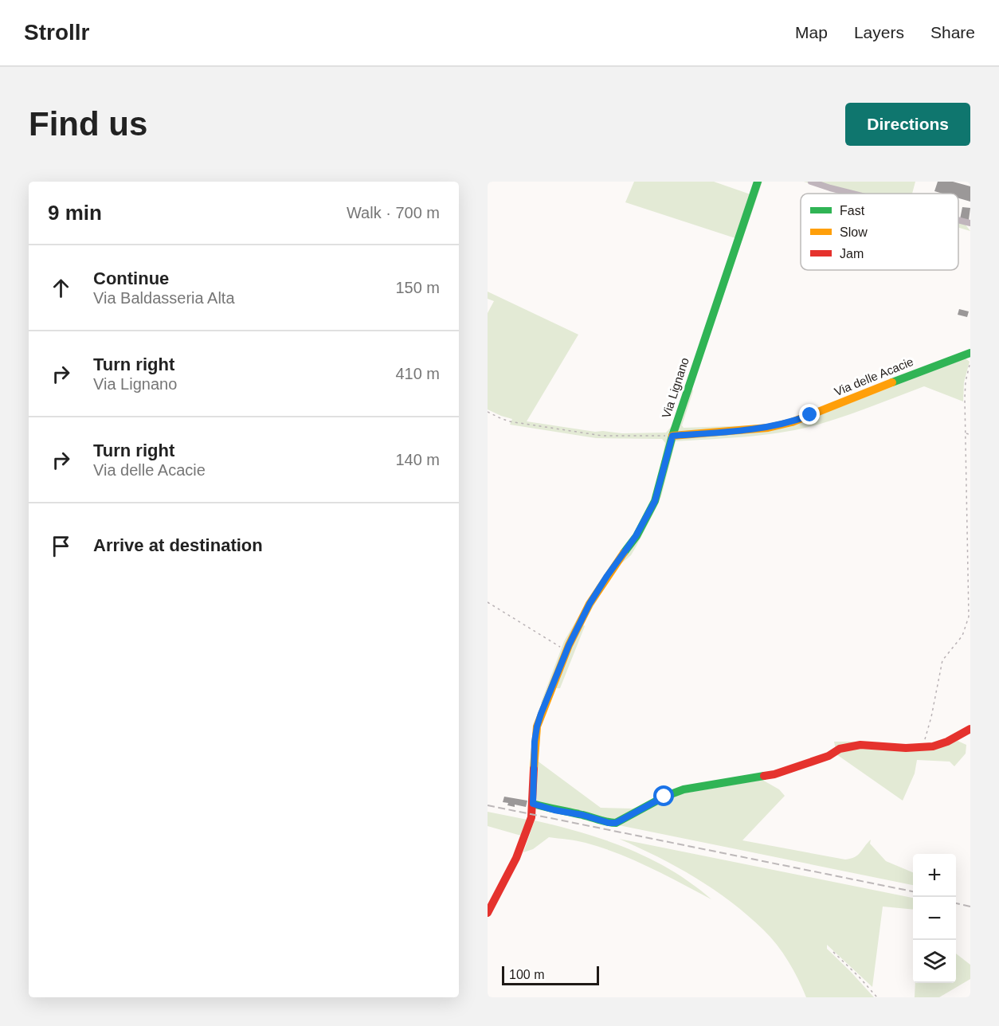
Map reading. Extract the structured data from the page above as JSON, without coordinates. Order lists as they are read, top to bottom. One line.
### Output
{"streets":{"street":["Via delle Acacie","Via Lignano"]},"crossings":[["Via delle Acacie","Via Lignano"]],"legend":["Fast","Slow","Jam"],"scale_bar":"100 m","page":{"header":"Strollr","nav":["Map","Layers","Share"],"buttons":"Directions","title":"Find us","heading":["9 min","Walk · 700 m"],"list":[["Continue","Via Baldasseria Alta","150 m"],["Turn right","Via Lignano","410 m"],["Turn right","Via delle Acacie","140 m"],"Arrive at destination"],"map_buttons":["+","−"],"scale":"100 m"}}
